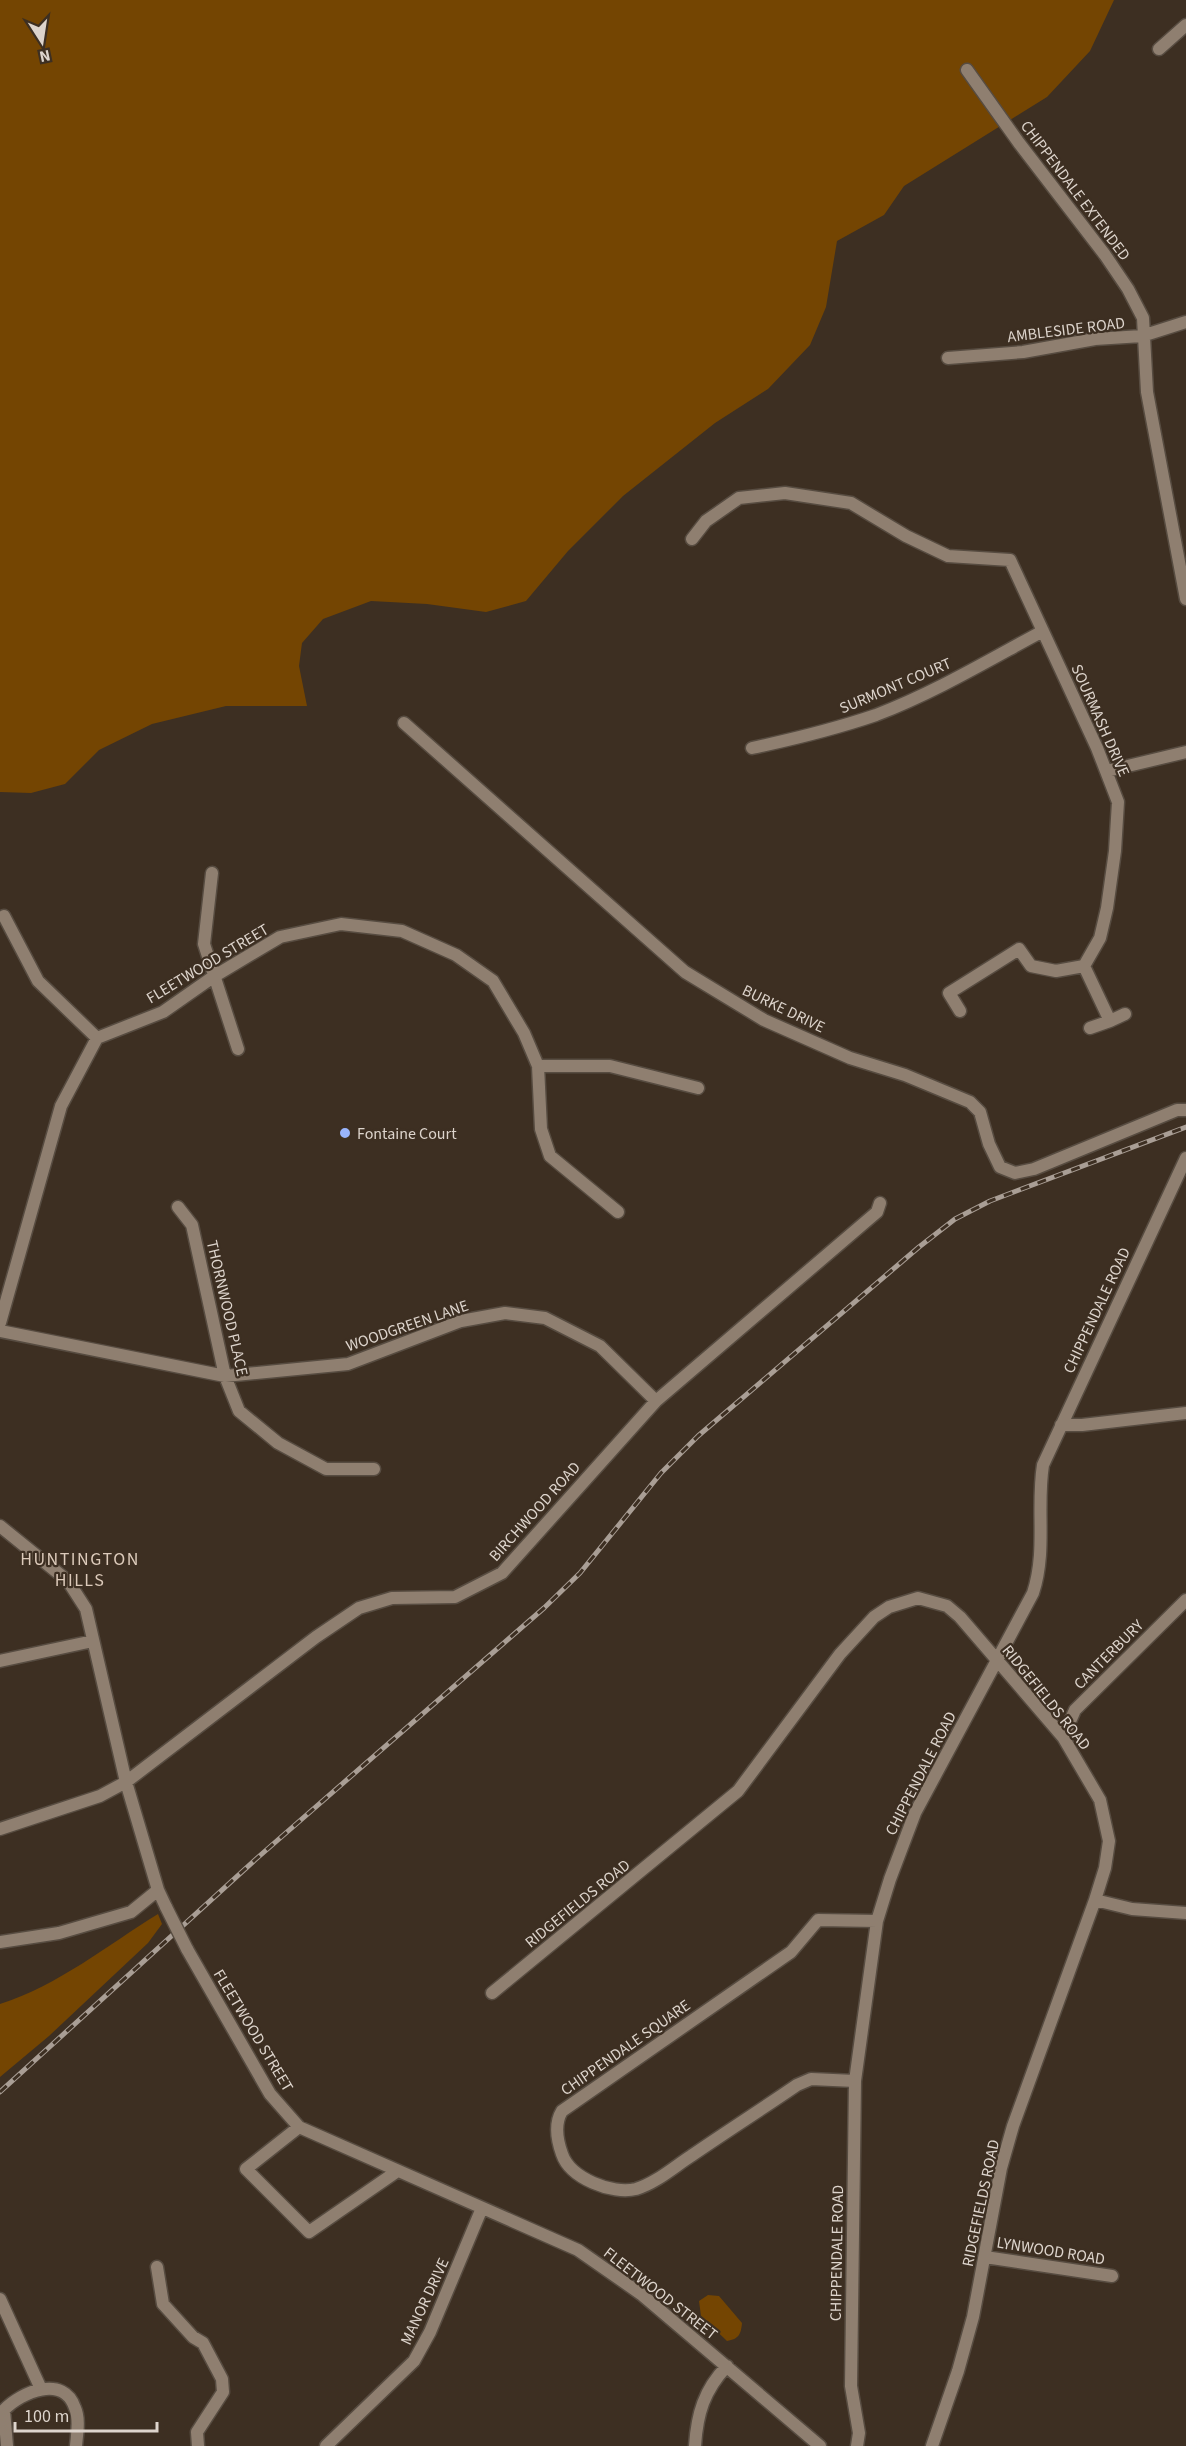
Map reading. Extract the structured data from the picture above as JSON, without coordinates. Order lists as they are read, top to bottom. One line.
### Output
{"streets":{"street":["CHIPPENDALE EXTENDED","AMBLESIDE ROAD","SURMONT COURT","SOURMASH DRIVE","FLEETWOOD STREET","BURKE DRIVE","THORNWOOD PLACE","CHIPPENDALE ROAD","WOODGREEN LANE","BIRCHWOOD ROAD","CANTERBURY","RIDGEFIELDS ROAD","CHIPPENDALE SQUARE","LYNWOOD ROAD","MANOR DRIVE"]},"crossings":[["CHIPPENDALE EXTENDED","AMBLESIDE ROAD"],["SURMONT COURT","SOURMASH DRIVE"],["FLEETWOOD STREET","BIRCHWOOD ROAD"],["FLEETWOOD STREET","MANOR DRIVE"],["THORNWOOD PLACE","WOODGREEN LANE"],["CHIPPENDALE ROAD","RIDGEFIELDS ROAD"],["CHIPPENDALE ROAD","CHIPPENDALE SQUARE"],["WOODGREEN LANE","BIRCHWOOD ROAD"],["CANTERBURY","RIDGEFIELDS ROAD"],["RIDGEFIELDS ROAD","LYNWOOD ROAD"]],"districts":["HUNTINGTON HILLS"],"places":["Fontaine Court"],"scale_bar":"100 m","north":"bottom"}
